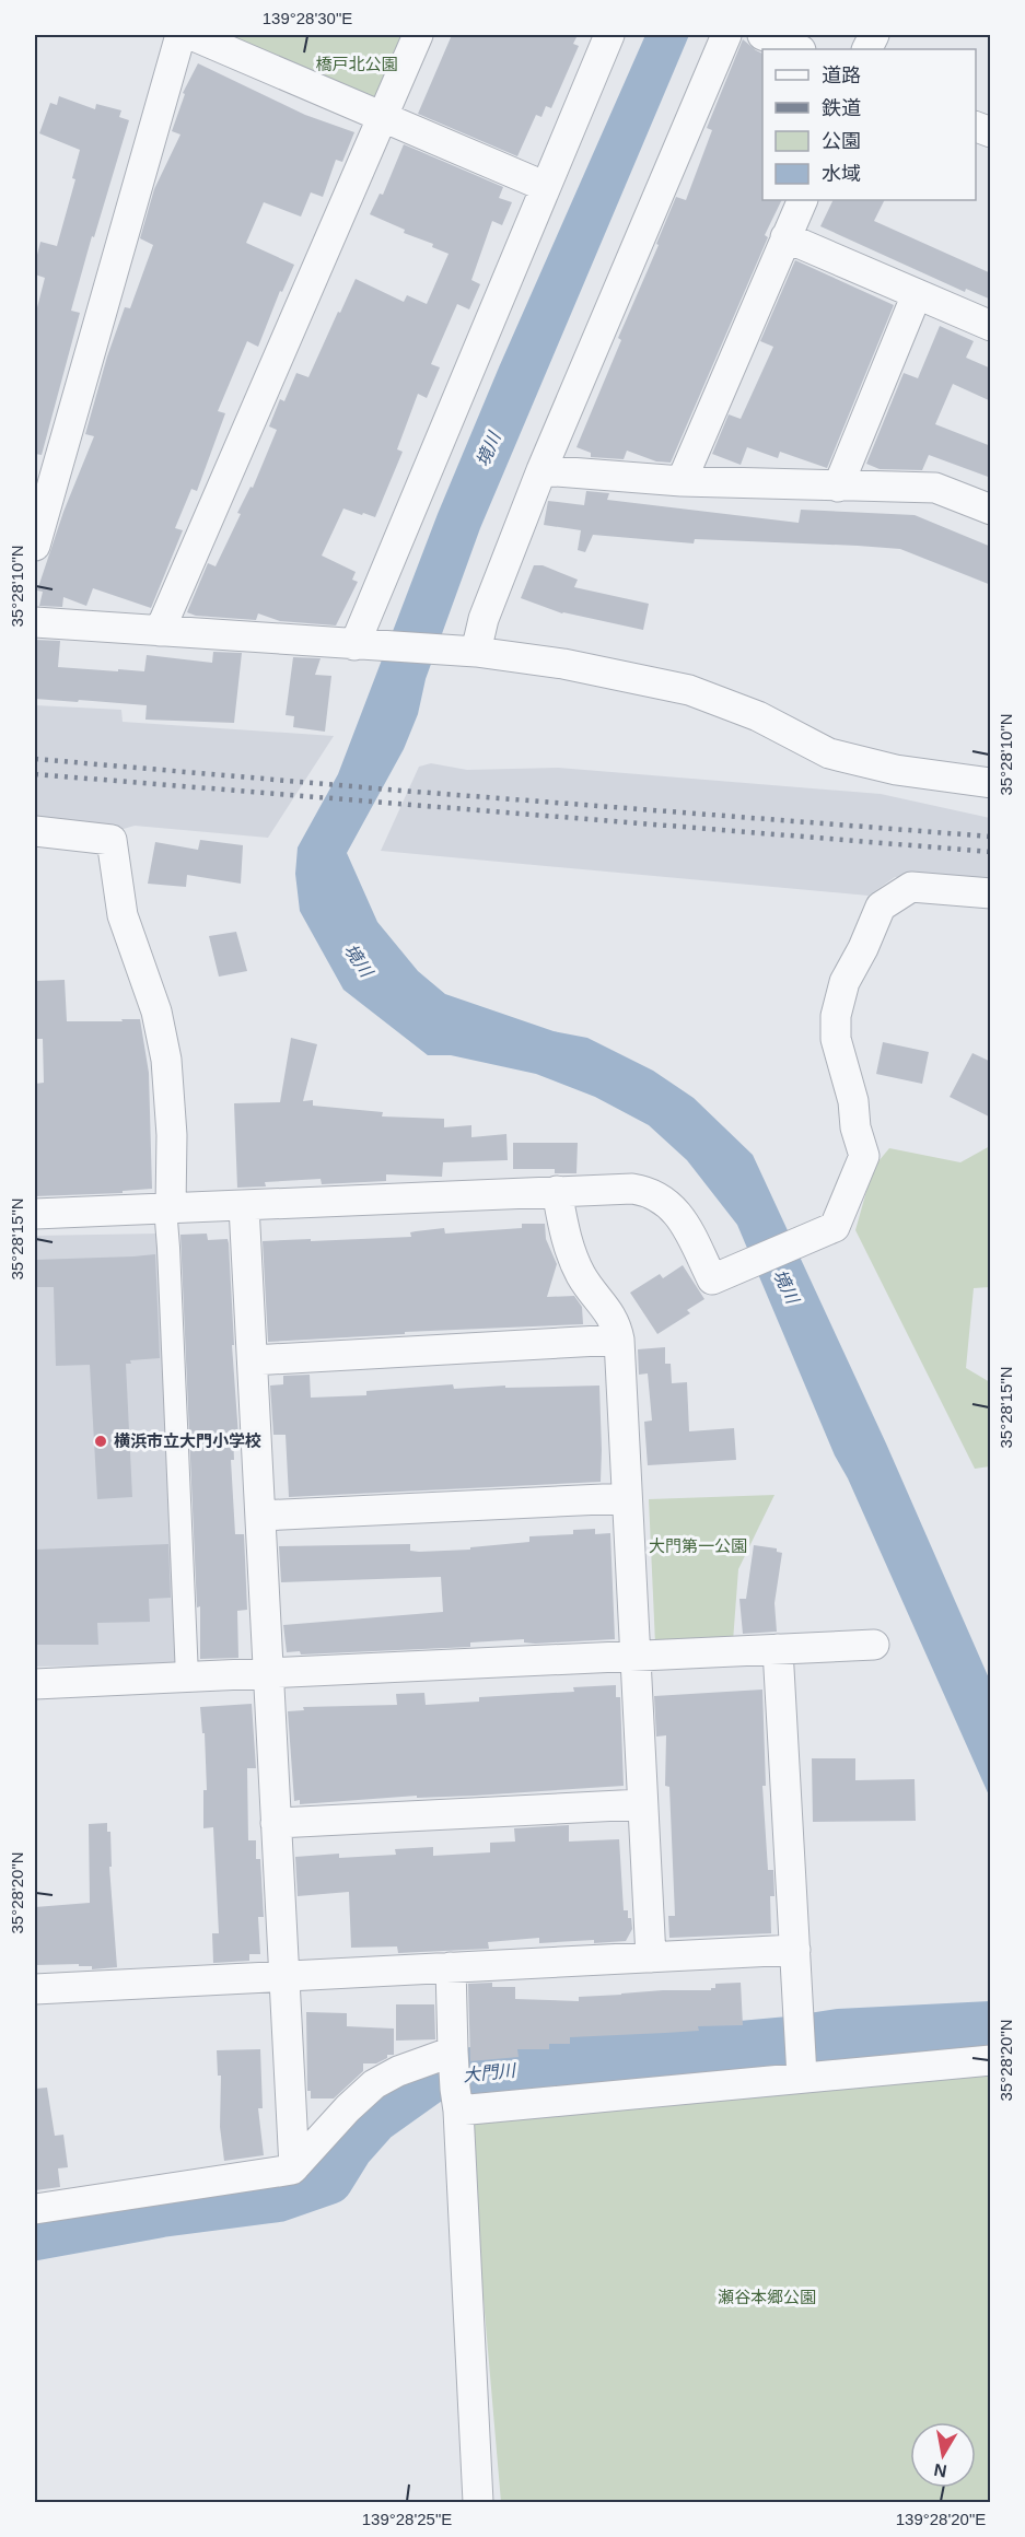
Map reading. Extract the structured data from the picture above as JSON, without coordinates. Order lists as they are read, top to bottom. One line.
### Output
{"water":["境川","大門川"],"parks":["橋戸北公園","大門第一公園","瀬谷本郷公園"],"places":["横浜市立大門小学校"],"legend":["道路","鉄道","公園","水域"],"north":"bottom","coordinates":["139°28'30\"E","35°28'10\"N","35°28'15\"N","35°28'20\"N","139°28'25\"E","139°28'20\"E"]}
